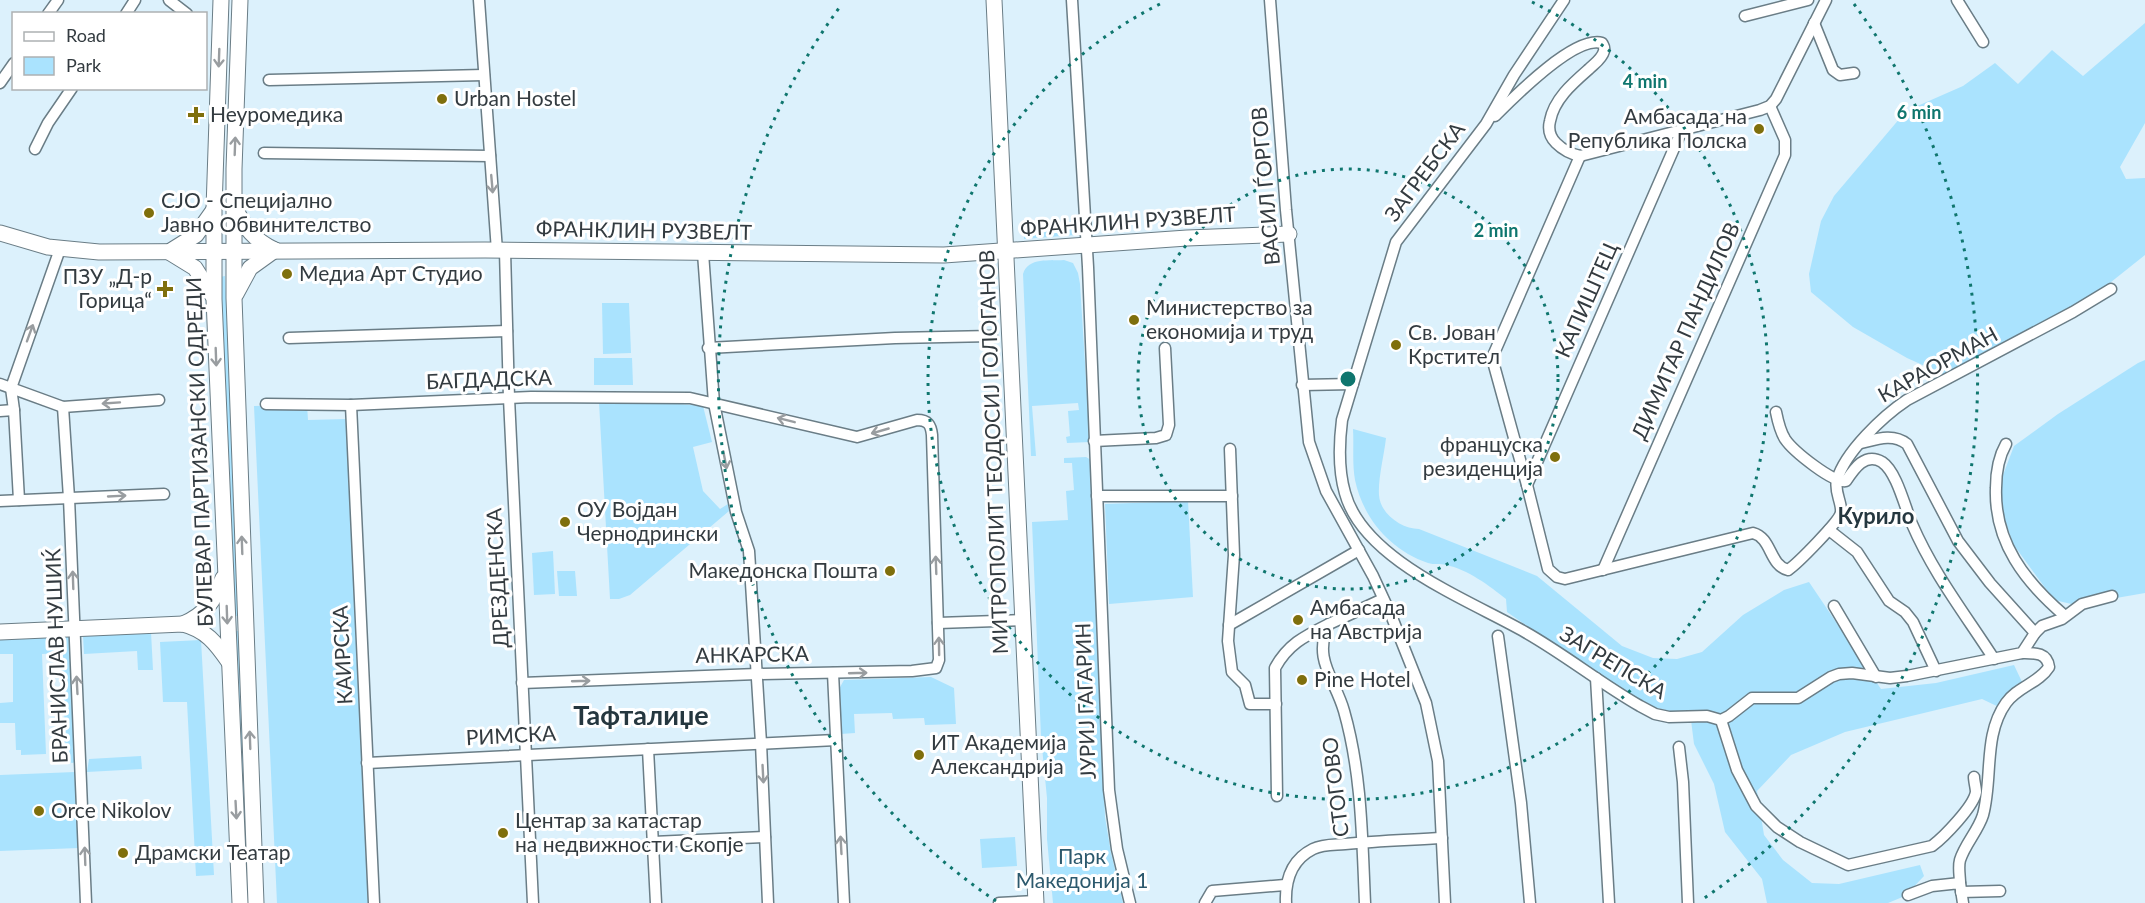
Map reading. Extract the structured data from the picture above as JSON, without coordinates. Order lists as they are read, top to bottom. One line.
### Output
{"streets":{"street":["ЗАГРЕБСКА","ВАСИЛ ЃОРГОВ","ФРАНКЛИН РУЗВЕЛТ","КАПИШТЕЦ","ДИМИТАР ПАНДИЛОВ","КАРАОРМАН","БАГДАДСКА","БУЛЕВАР ПАРТИЗАНСКИ ОДРЕДИ","МИТРОПОЛИТ ТЕОДОСИЈ ГОЛОГАНОВ","ДРЕЗДЕНСКА","КАИРСКА","АНКАРСКА","БРАНИСЛАВ НУШИЌ","ЗАГРЕПСКА","ЈУРИЈ ГАГАРИН","РИМСКА","СТОГОВО"]},"crossings":[["ЗАГРЕБСКА","ЗАГРЕПСКА"],["ВАСИЛ ЃОРГОВ","ФРАНКЛИН РУЗВЕЛТ"],["ФРАНКЛИН РУЗВЕЛТ","БУЛЕВАР ПАРТИЗАНСКИ ОДРЕДИ"],["ФРАНКЛИН РУЗВЕЛТ","МИТРОПОЛИТ ТЕОДОСИЈ ГОЛОГАНОВ"],["ФРАНКЛИН РУЗВЕЛТ","ДРЕЗДЕНСКА"],["ФРАНКЛИН РУЗВЕЛТ","ЈУРИЈ ГАГАРИН"],["БАГДАДСКА","ДРЕЗДЕНСКА"],["БАГДАДСКА","КАИРСКА"],["БАГДАДСКА","АНКАРСКА"],["ДРЕЗДЕНСКА","АНКАРСКА"],["ДРЕЗДЕНСКА","РИМСКА"],["КАИРСКА","РИМСКА"]],"one_way":["БРАНИСЛАВ НУШИЌ"],"districts":["Курило","Тафталиџе"],"parks":["Парк Македонија 1"],"places":{"other":["Urban Hostel","Амбасада на Република Полска","СЈО - Специјално Јавно Обвинителство","Медиа Арт Студио","Министерство за економија и труд","Св. Јован Крстител","француска резиденција","ОУ Војдан Чернодрински","Македонска Пошта","Амбасада на Австрија","Pine Hotel","ИТ Академија Александрија","Orce Nikolov","Центар за катастар на недвижности Скопје","Драмски Театар"],"health":["Неуромедика","ПЗУ „Д-р Горица“"]},"legend":["Road","Park"],"rings":["4 min","6 min","2 min"]}
